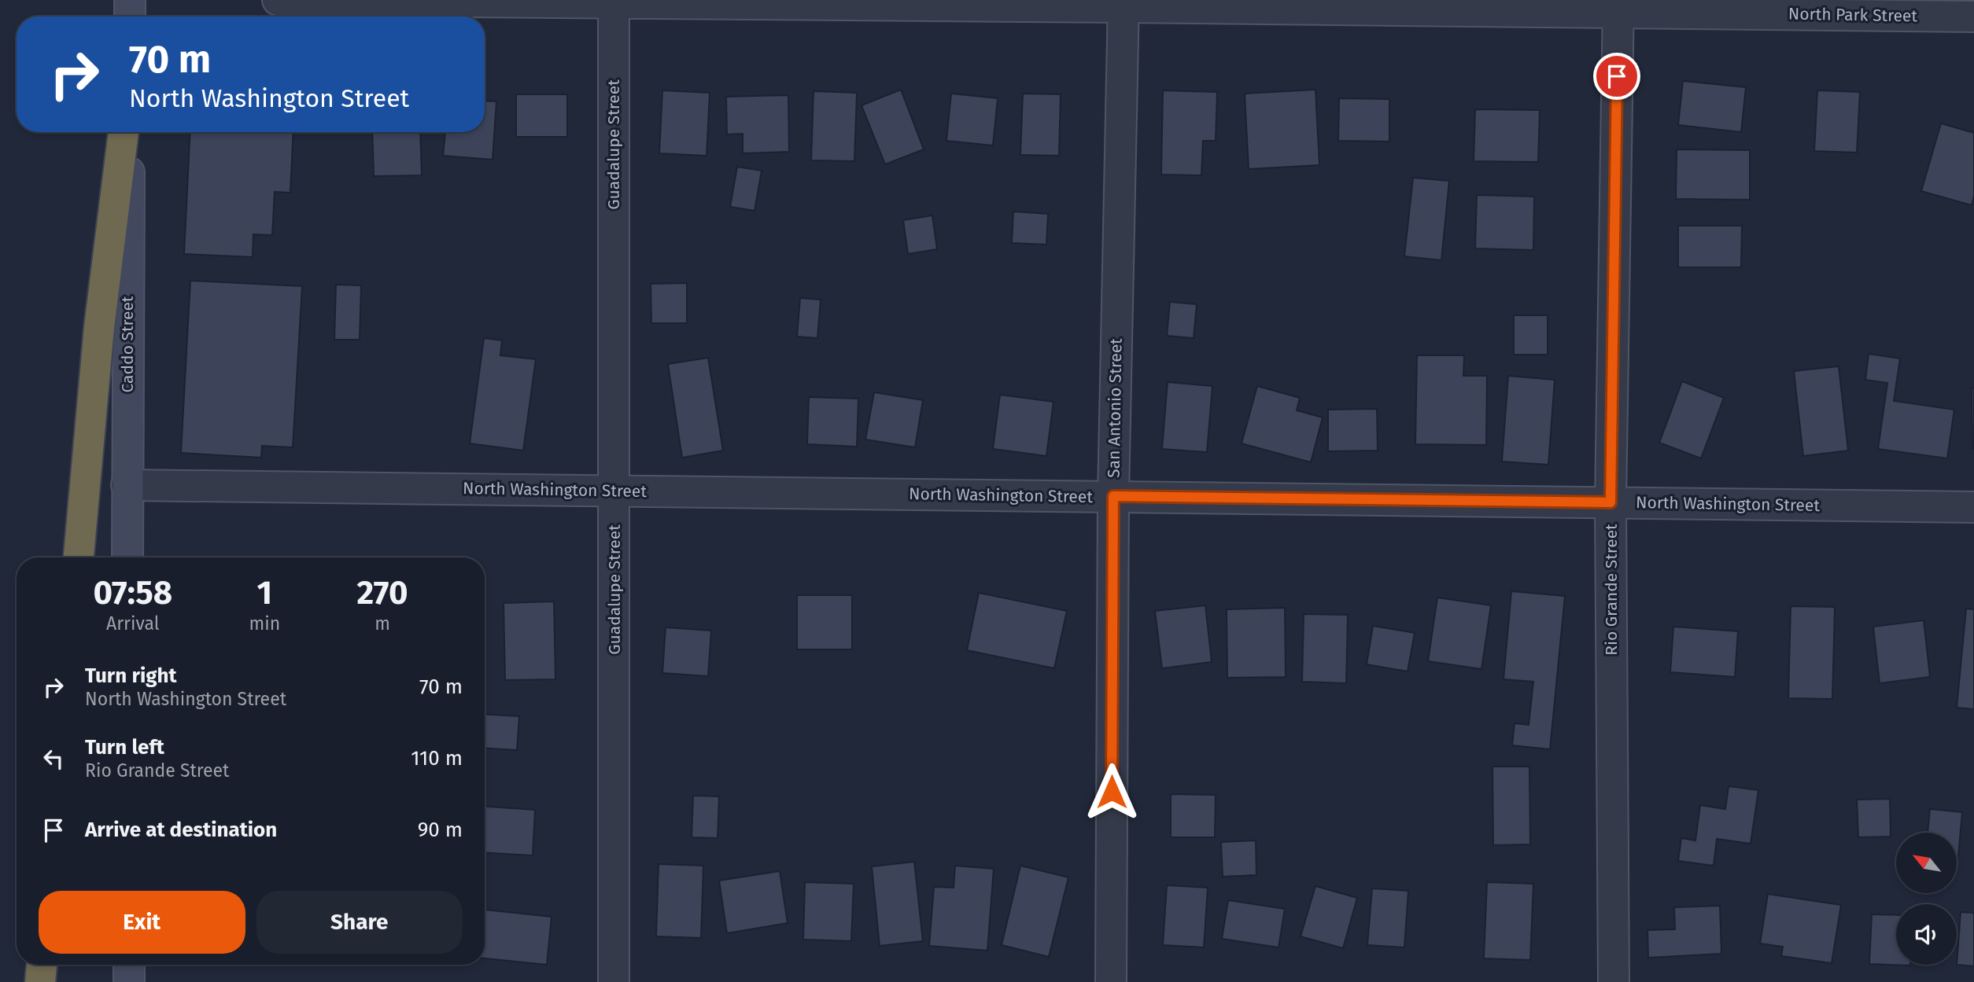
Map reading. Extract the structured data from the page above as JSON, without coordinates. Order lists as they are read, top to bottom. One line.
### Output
{"streets":{"main road":["Caddo Street"],"street":["North Park Street","Guadalupe Street","San Antonio Street","North Washington Street","Rio Grande Street"]},"crossings":[["North Park Street","Guadalupe Street"],["North Park Street","San Antonio Street"],["North Park Street","Rio Grande Street"],["Guadalupe Street","North Washington Street"],["Caddo Street","North Washington Street"],["San Antonio Street","North Washington Street"],["North Washington Street","Rio Grande Street"]],"north":"top left","page":{"turn":["70 m","North Washington Street"],"eta":["07:58","Arrival","1","min","270","m"],"list":[{"name":"Turn right","note":"North Washington Street","value":"70 m"},{"name":"Turn left","note":"Rio Grande Street","value":"110 m"},{"name":"Arrive at destination","value":"90 m"}],"buttons":["Exit","Share"]}}
